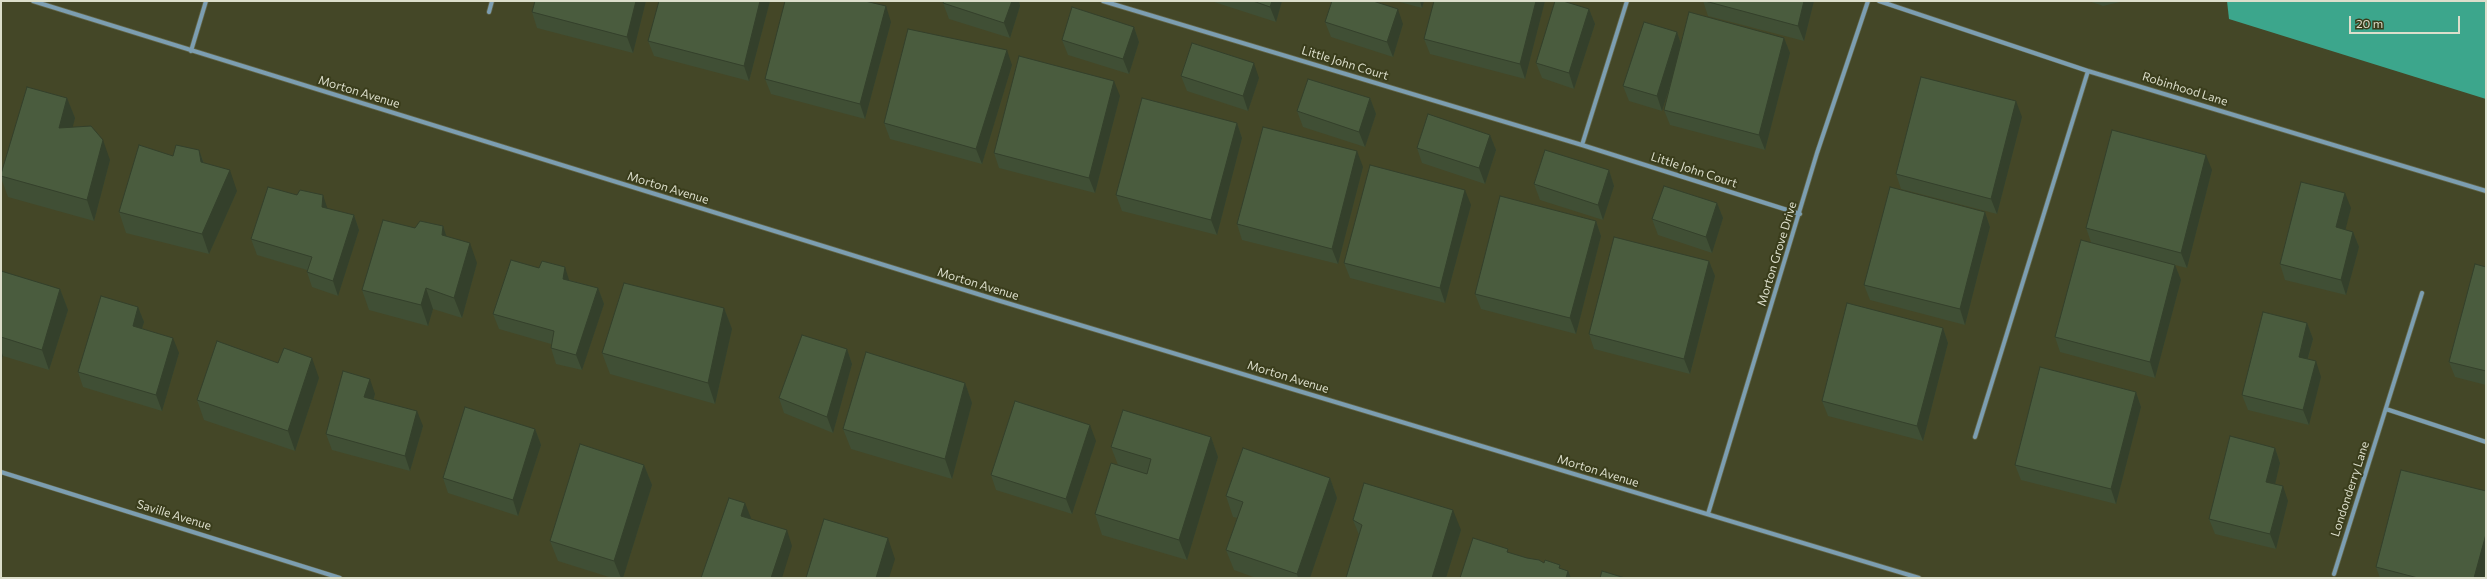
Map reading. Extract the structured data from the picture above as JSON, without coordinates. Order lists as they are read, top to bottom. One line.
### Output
{"streets":{"street":["Little John Court","Robinhood Lane","Morton Avenue","Morton Grove Drive","Londonderry Lane","Saville Avenue"]},"crossings":[["Little John Court","Morton Grove Drive"],["Morton Avenue","Morton Grove Drive"]],"scale_bar":"20 m"}
